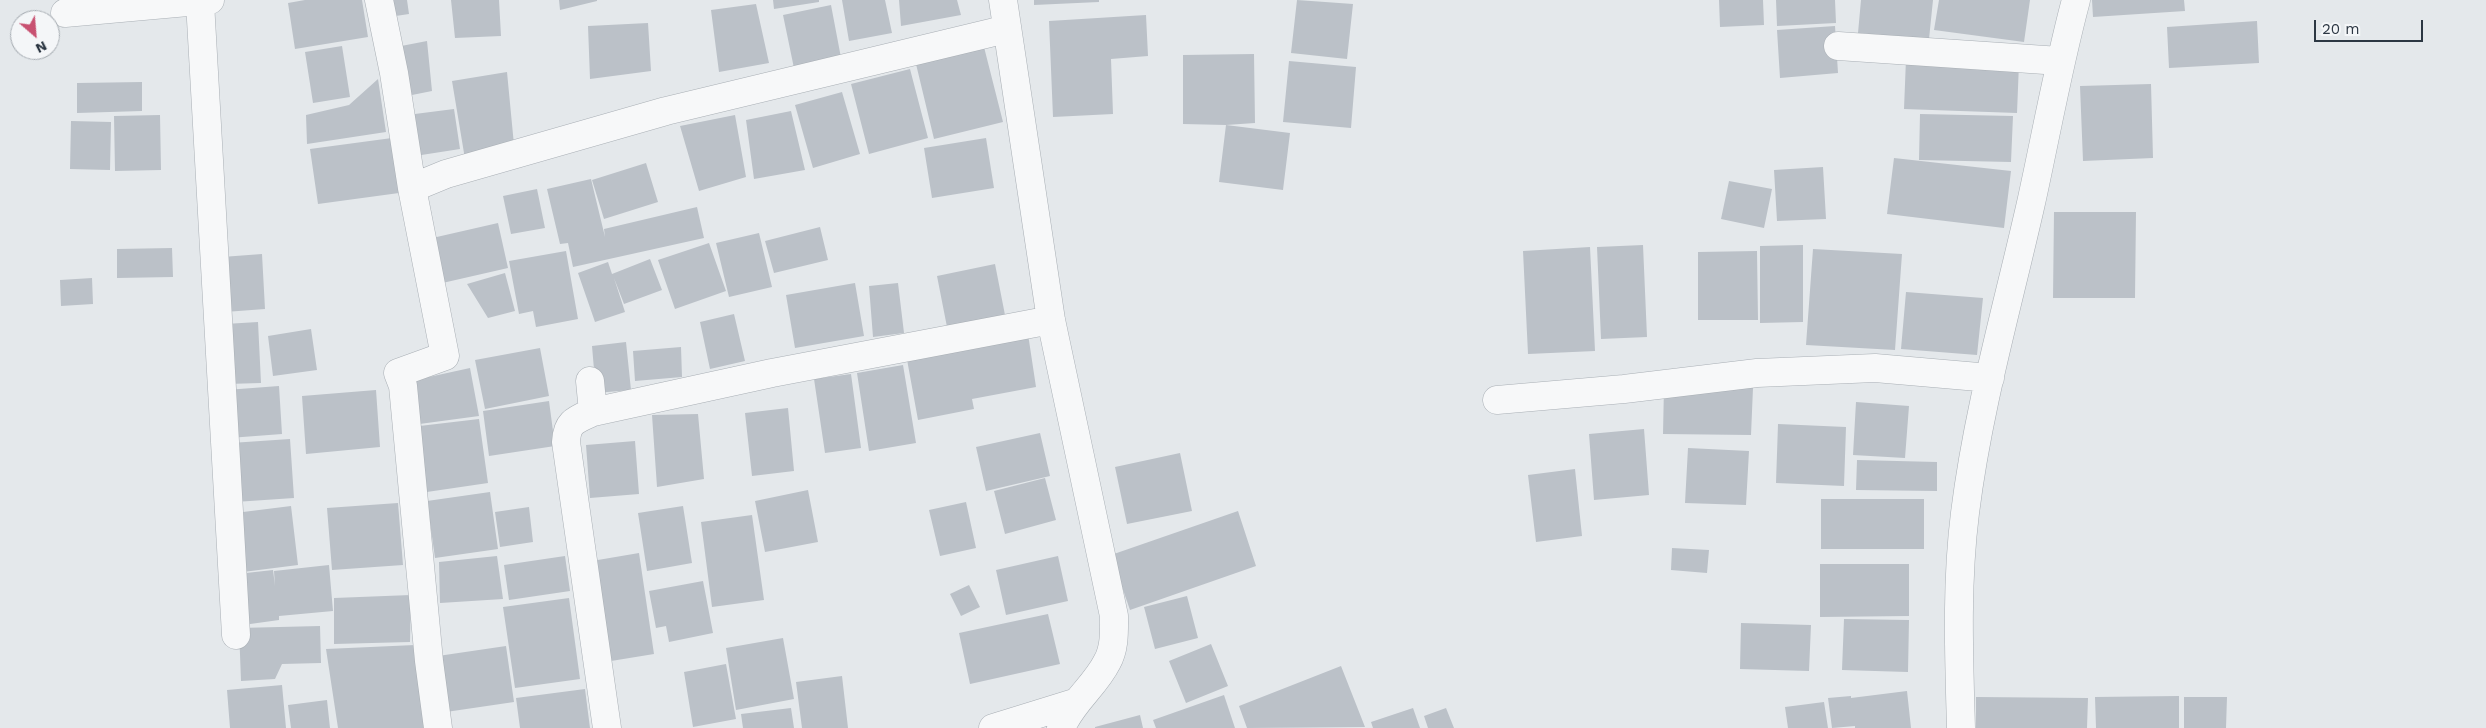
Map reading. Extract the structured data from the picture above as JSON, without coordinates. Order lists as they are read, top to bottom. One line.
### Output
{"scale_bar":"20 m","north":"bottom right"}
